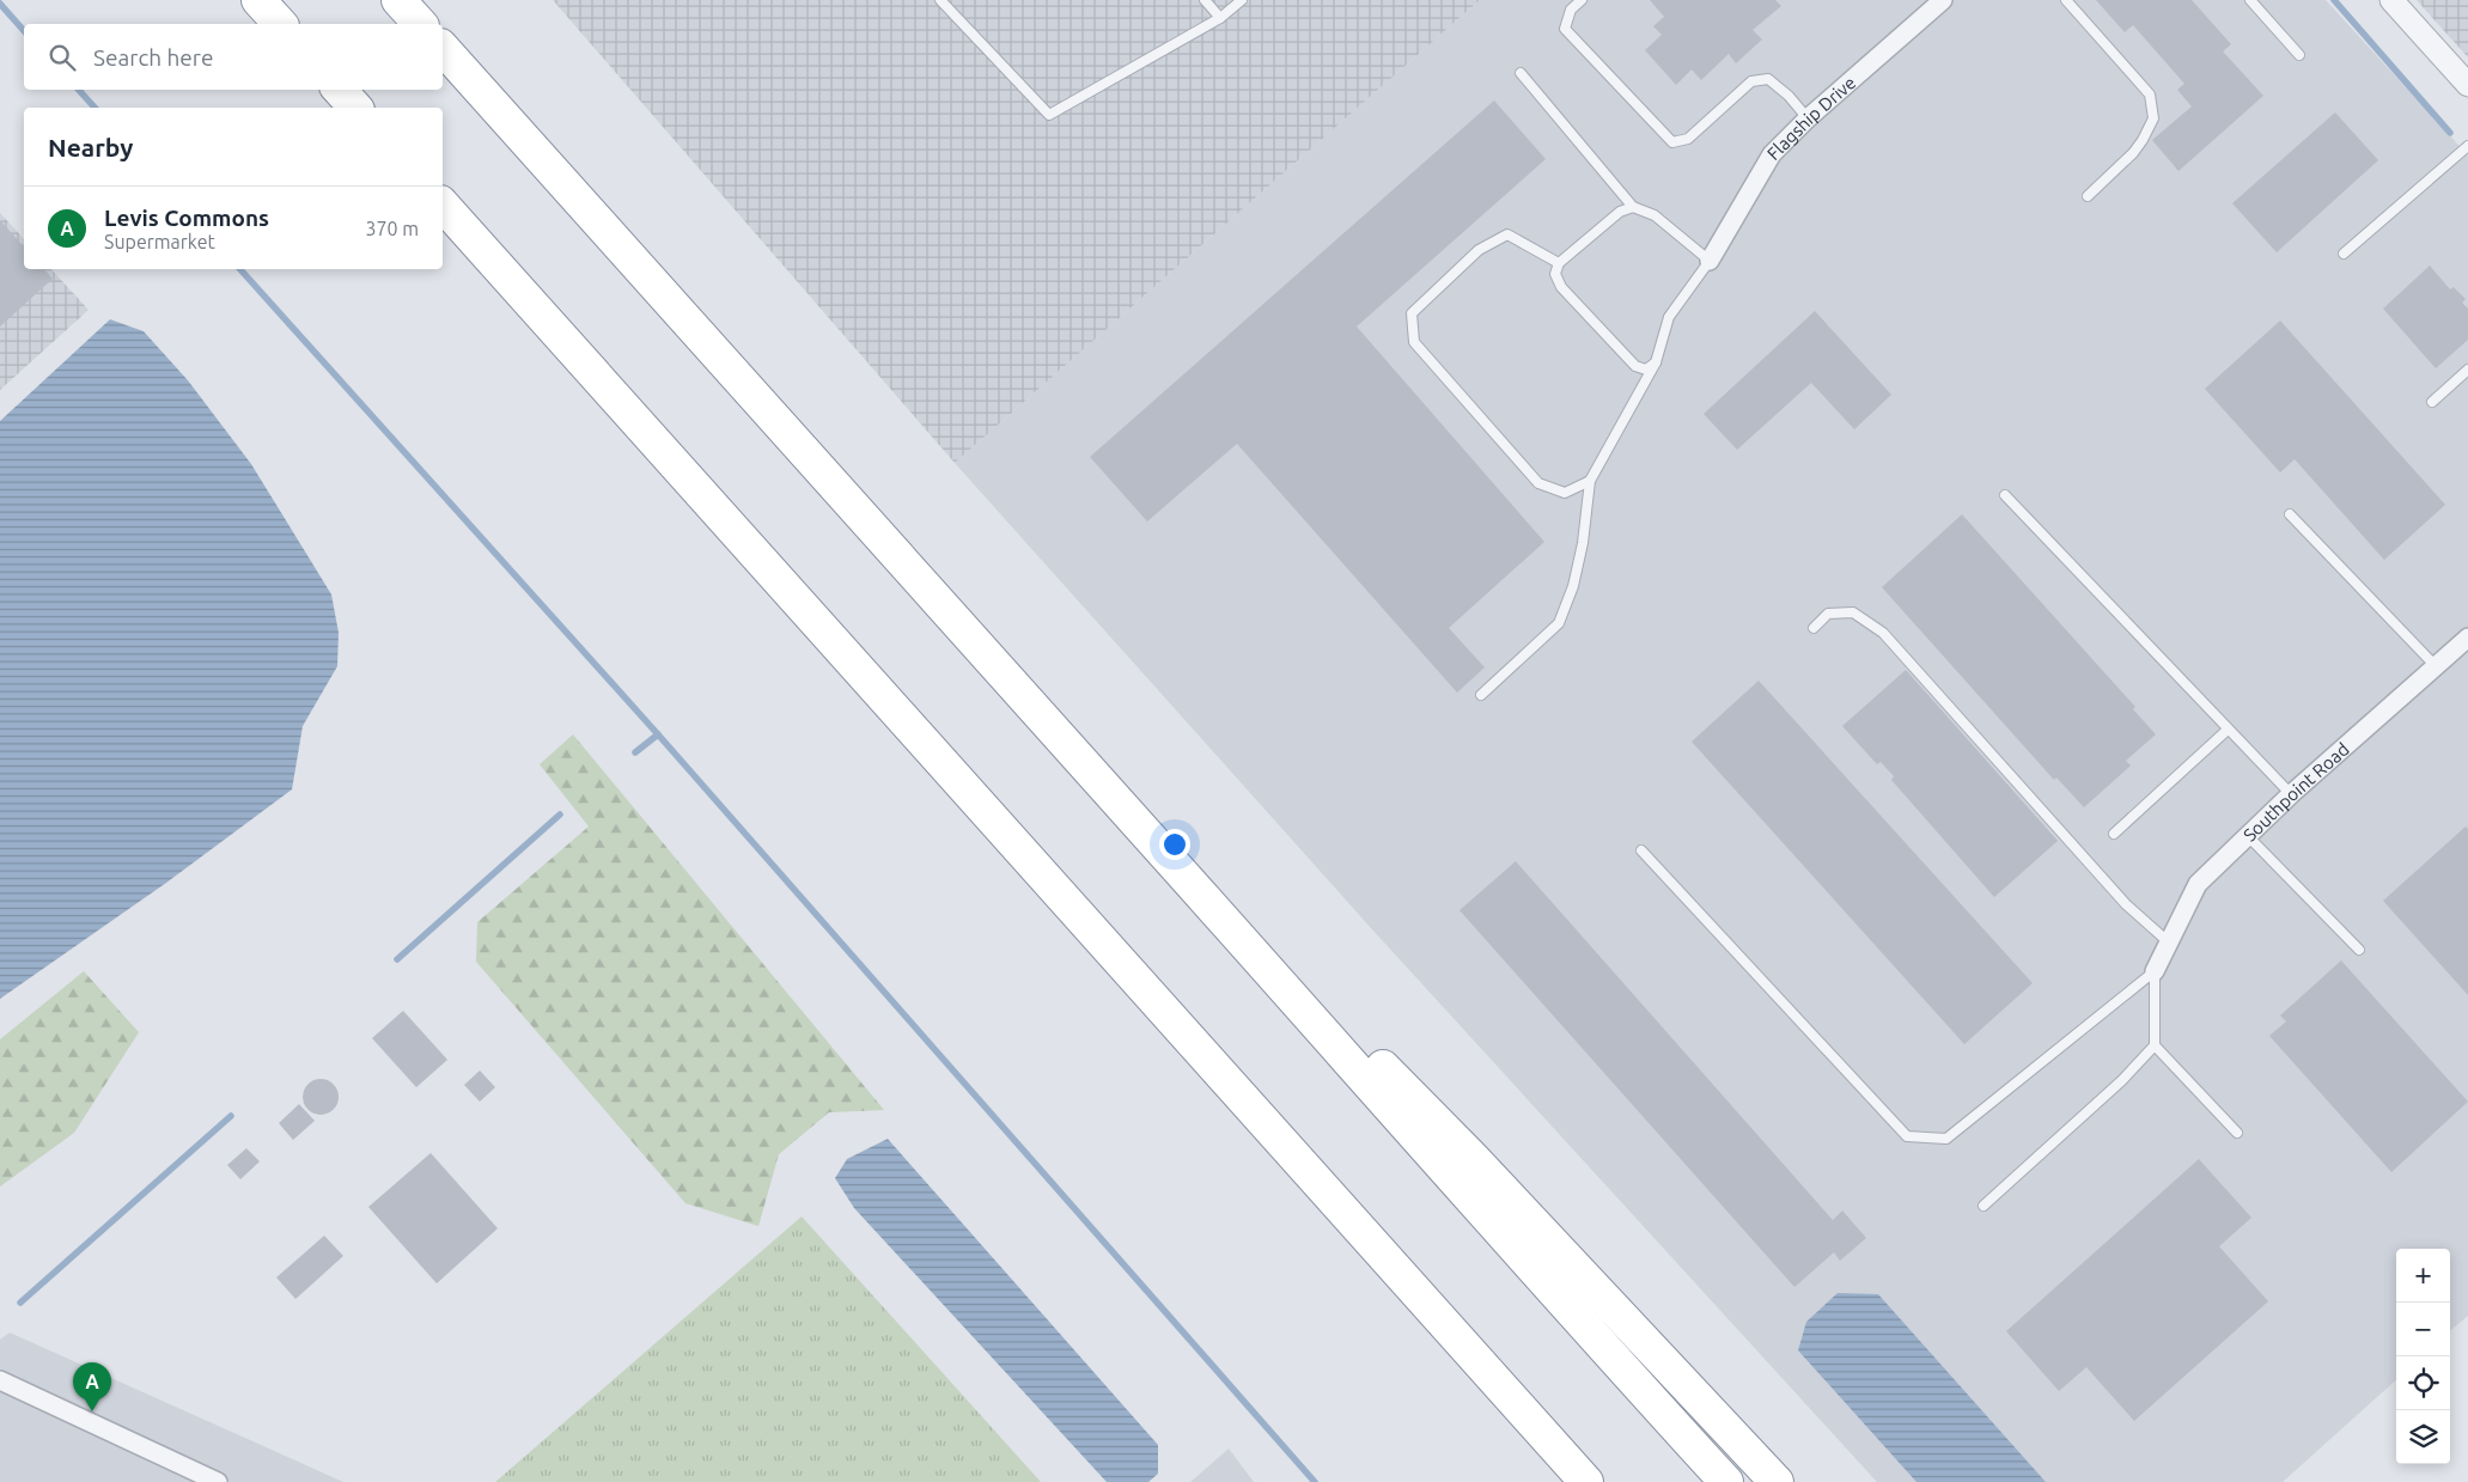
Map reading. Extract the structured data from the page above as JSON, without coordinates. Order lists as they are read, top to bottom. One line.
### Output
{"streets":{"street":["Flagship Drive","Southpoint Road"]},"page":{"search":"Search here","heading":"Nearby","list":[{"mark":"A","name":"Levis Commons","note":"Supermarket","value":"370 m"}],"map_buttons":["+","−"],"pins":"A"}}
